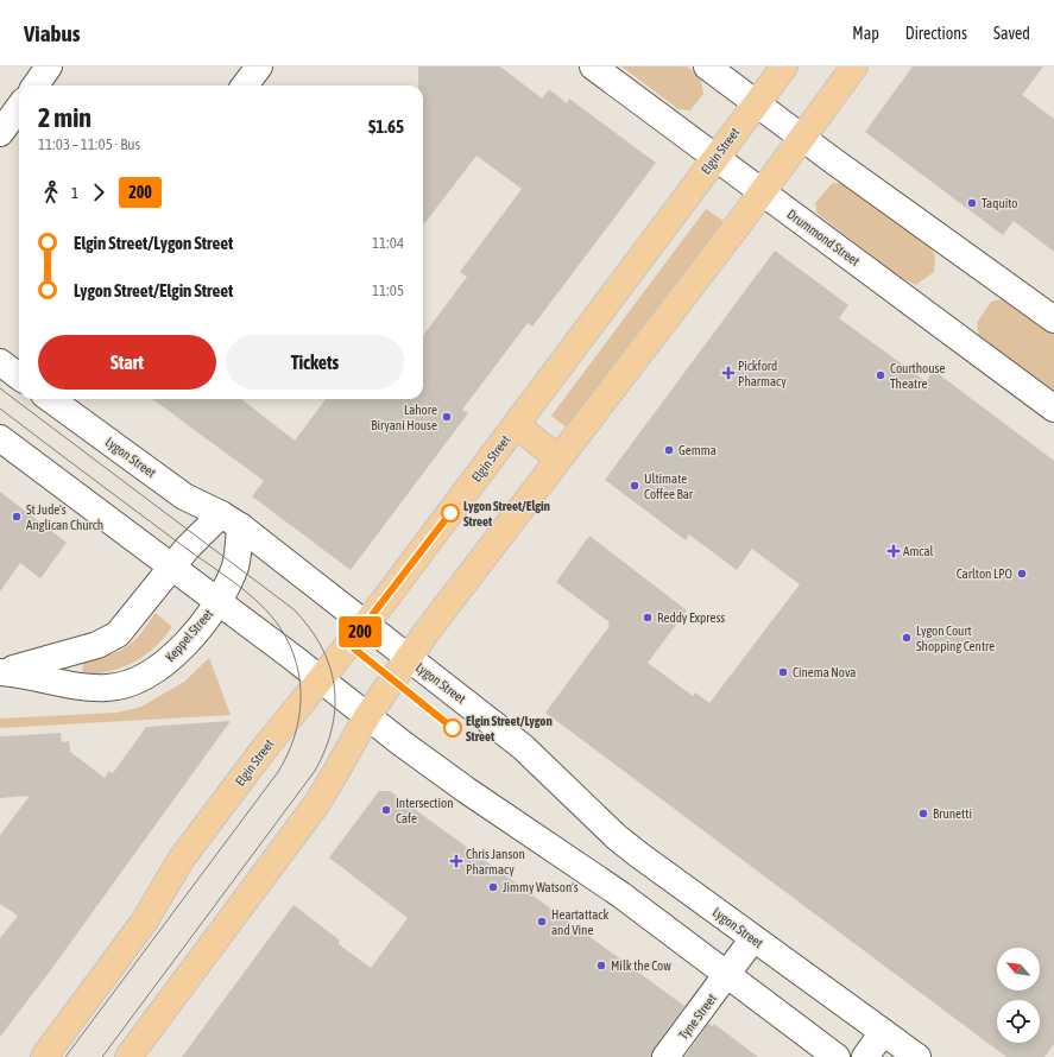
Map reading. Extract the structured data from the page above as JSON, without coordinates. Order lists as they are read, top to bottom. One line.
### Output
{"streets":{"main road":["Elgin Street"],"street":["Drummond Street","Lygon Street","Keppel Street","Tyne Street"]},"crossings":[["Elgin Street","Drummond Street"],["Elgin Street","Lygon Street"],["Lygon Street","Keppel Street"],["Lygon Street","Tyne Street"]],"places":{"other":["Taquito","Courthouse Theatre","Lahore Biryani House","Gemma","Ultimate Coffee Bar","Lygon Street/Elgin Street","St Jude's Anglican Church","Carlton LPO","Reddy Express","Lygon Court Shopping Centre","Cinema Nova","Elgin Street/Lygon Street","Intersection Cafe","Brunetti","Jimmy Watson's","Heartattack and Vine","Milk the Cow"],"health":["Pickford Pharmacy","Amcal","Chris Janson Pharmacy"]},"lines":["bus line 200"],"north":"top left","page":{"header":"Viabus","nav":["Map","Directions","Saved"],"on_map":"200","heading":["2 min","11:03 – 11:05 · Bus","$1.65"],"legs":["1","200"],"list":[{"name":"Elgin Street/Lygon Street","value":"11:04"},{"name":"Lygon Street/Elgin Street","value":"11:05"}],"buttons":["Start","Tickets"]}}
